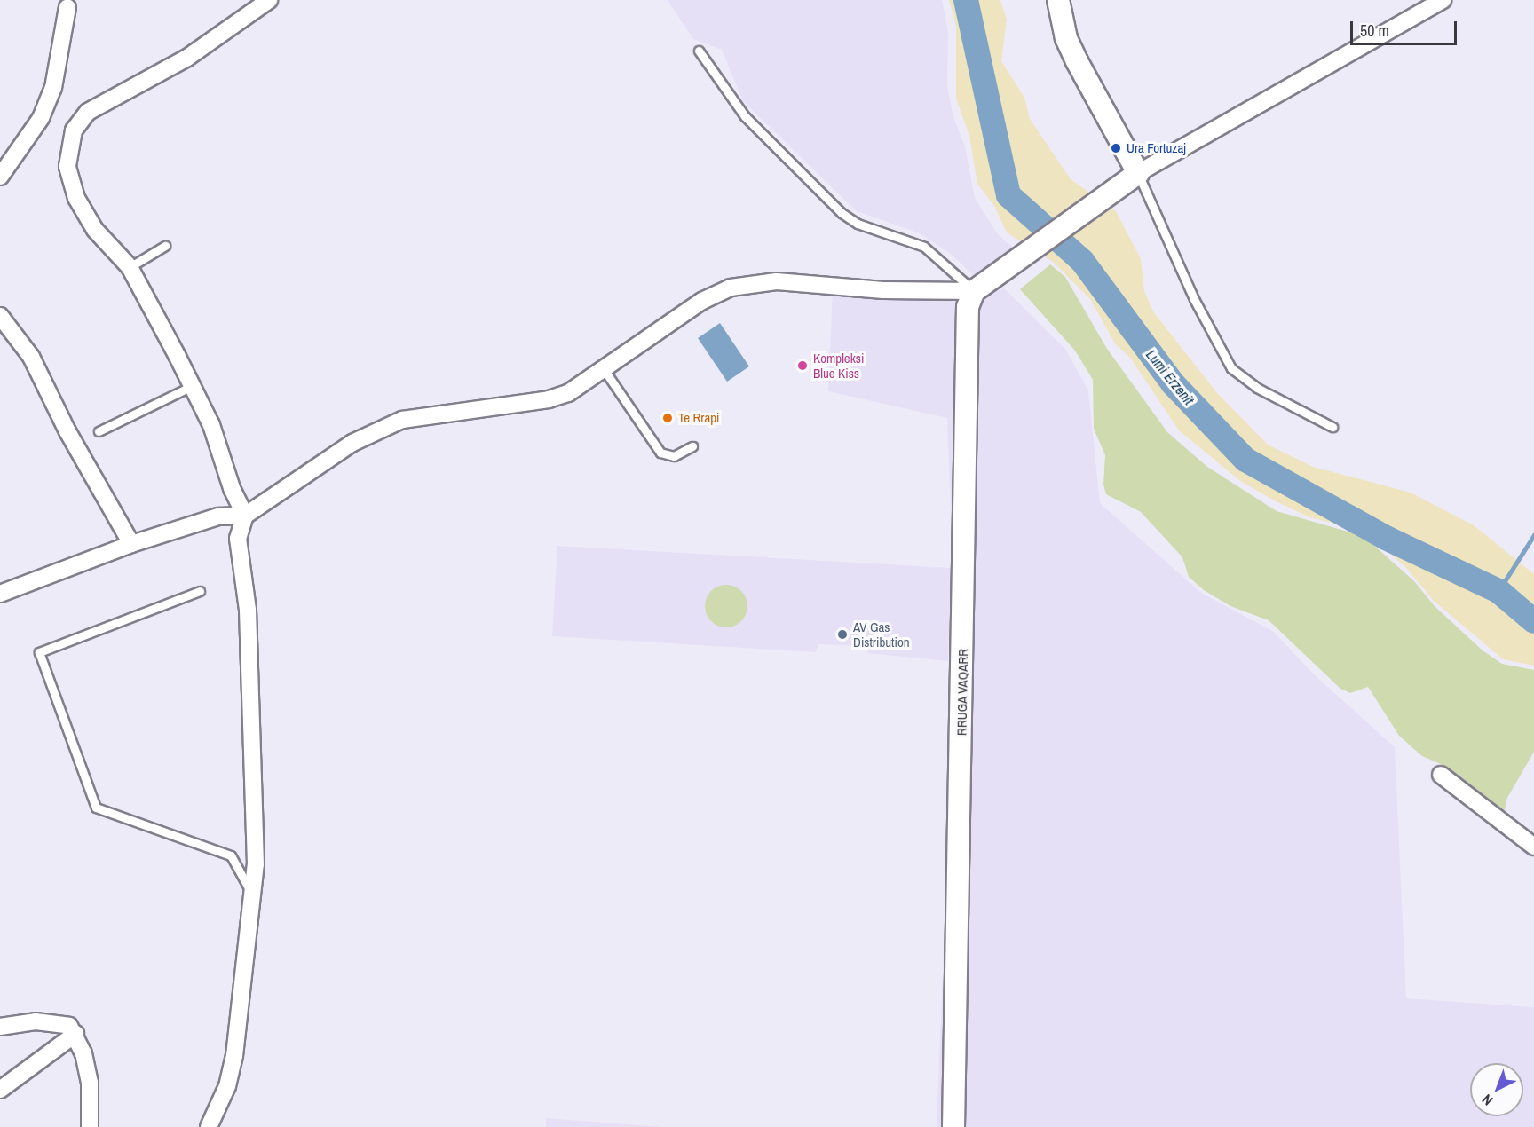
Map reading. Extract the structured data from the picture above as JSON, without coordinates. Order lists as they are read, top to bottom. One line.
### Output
{"streets":{"main road":["RRUGA VAQARR"]},"water":["Lumi Erzenit"],"places":["Ura Fortuzaj","Kompleksi Blue Kiss","Te Rrapi","AV Gas Distribution"],"scale_bar":"50 m","north":"bottom left"}
